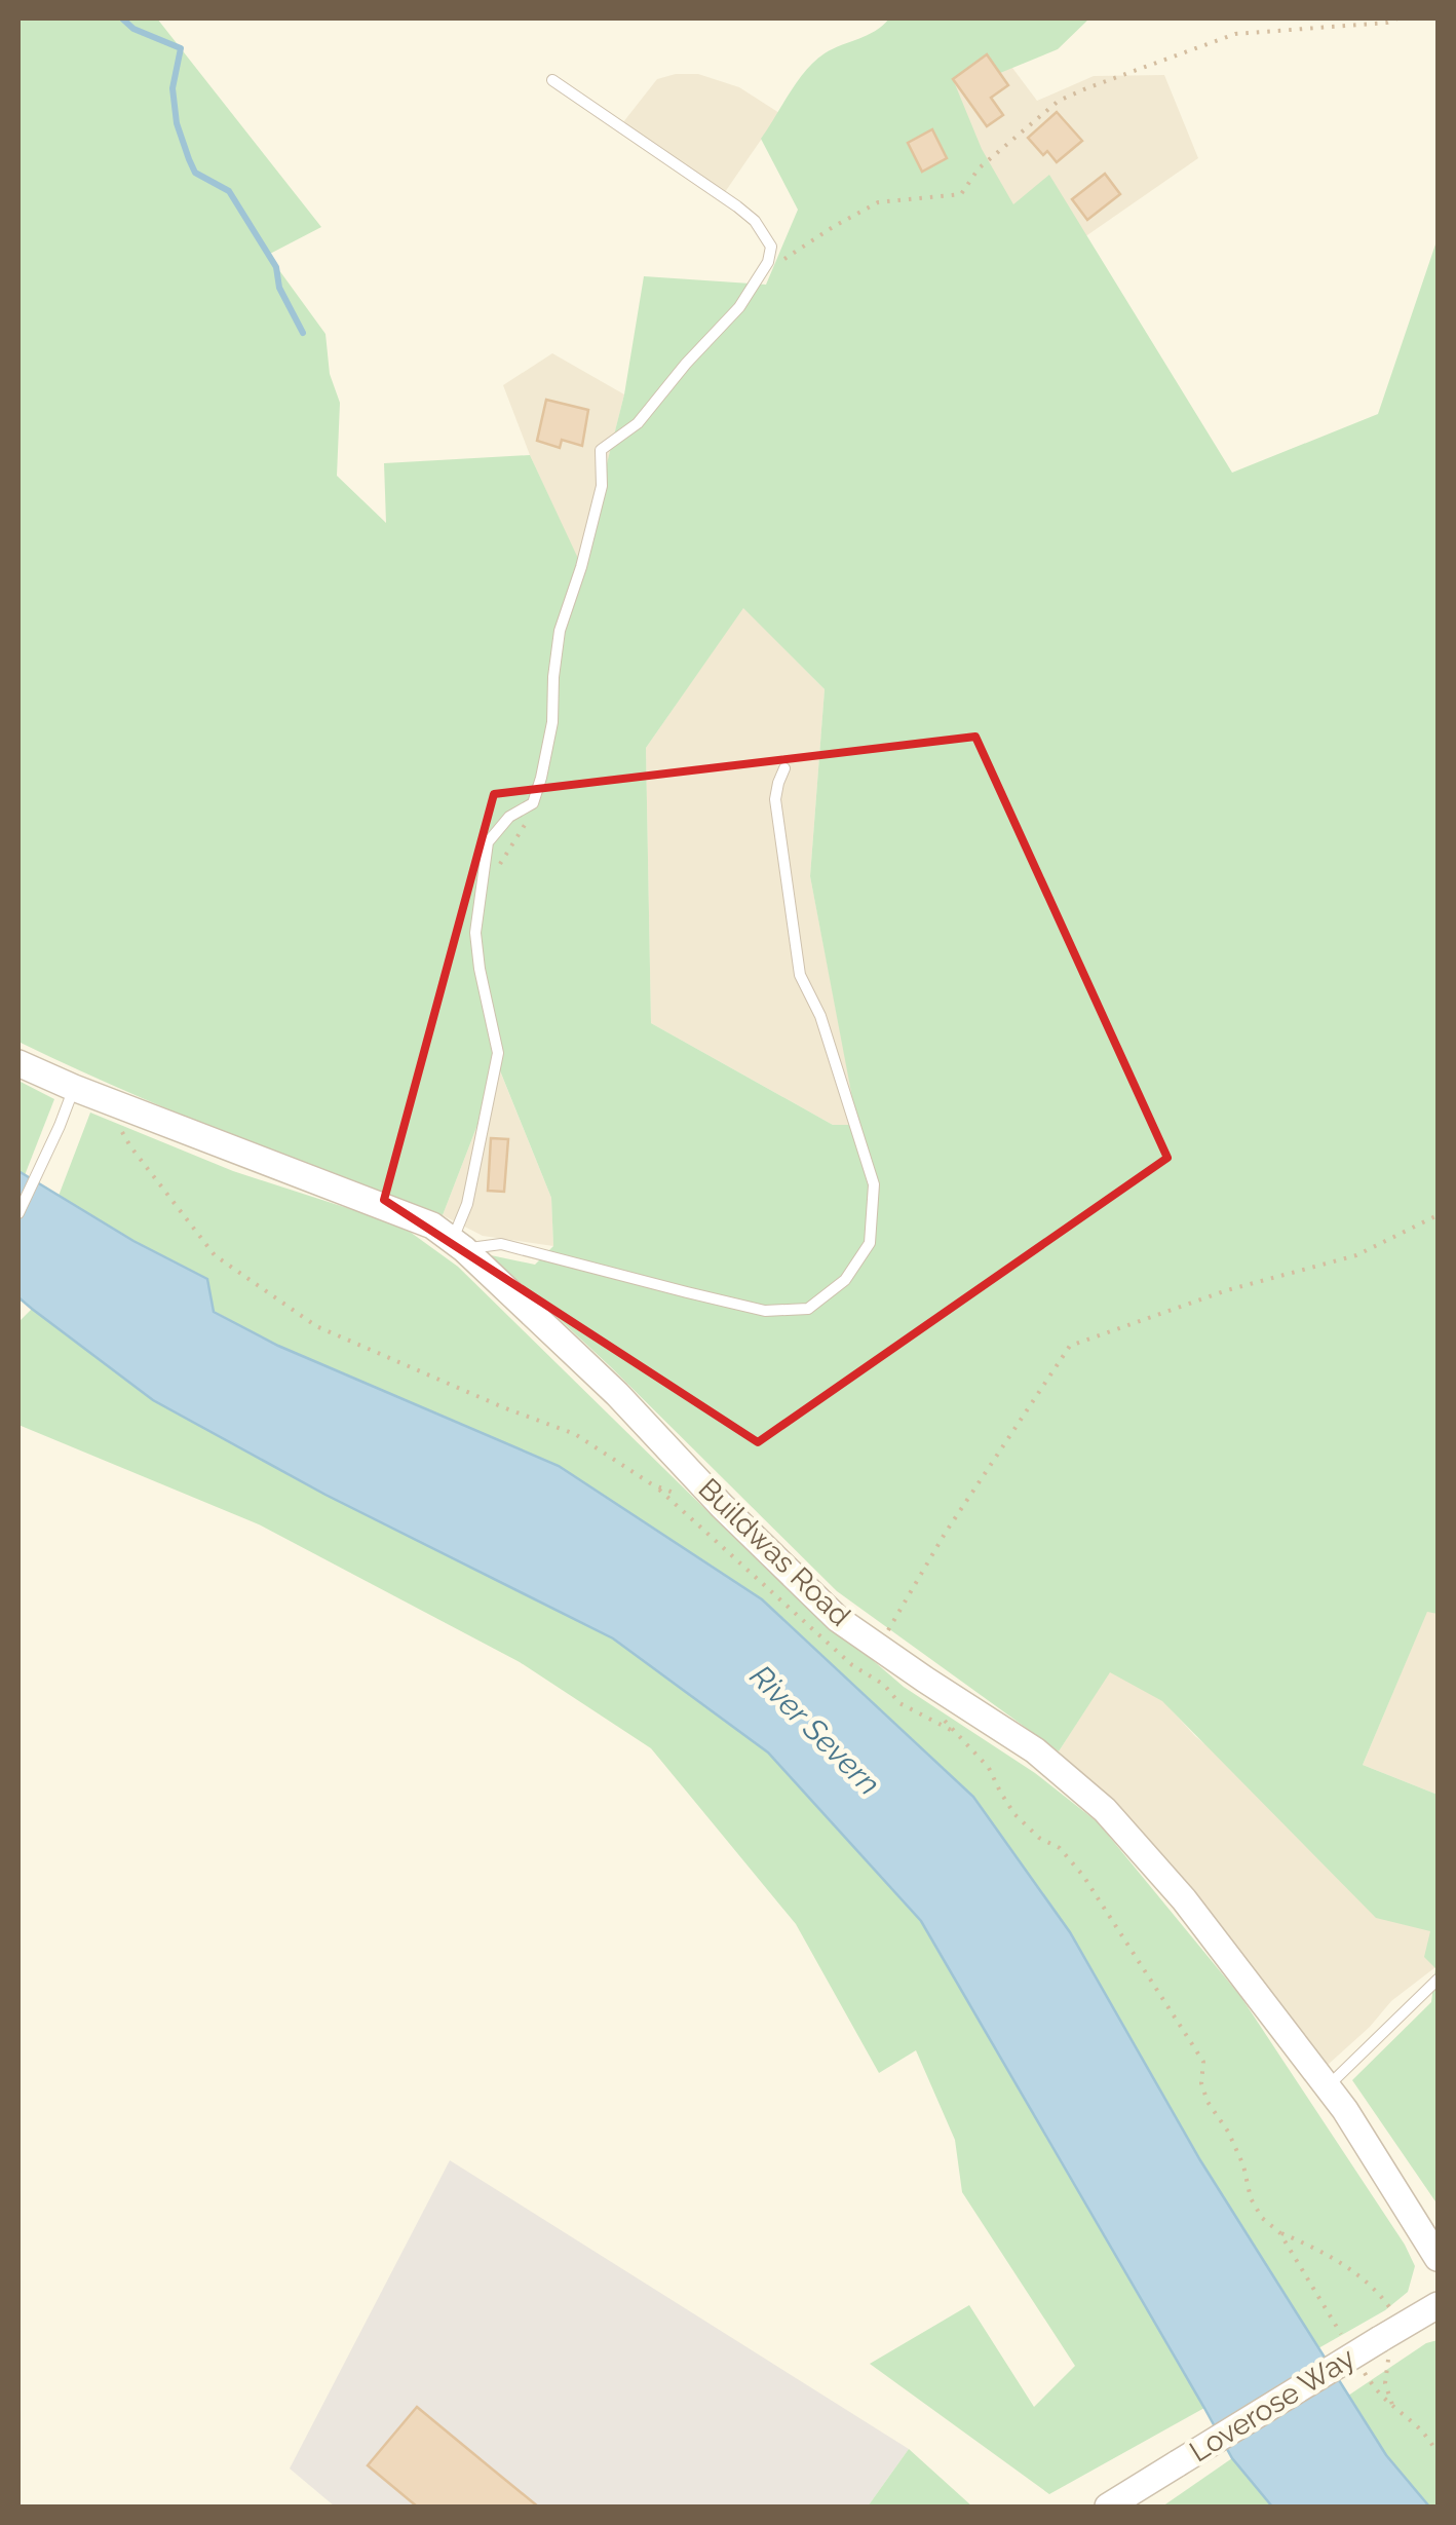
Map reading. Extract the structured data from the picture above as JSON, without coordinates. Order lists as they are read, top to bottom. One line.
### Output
{"streets":{"street":["Buildwas Road","Loverose Way"]},"water":["River Severn"]}
